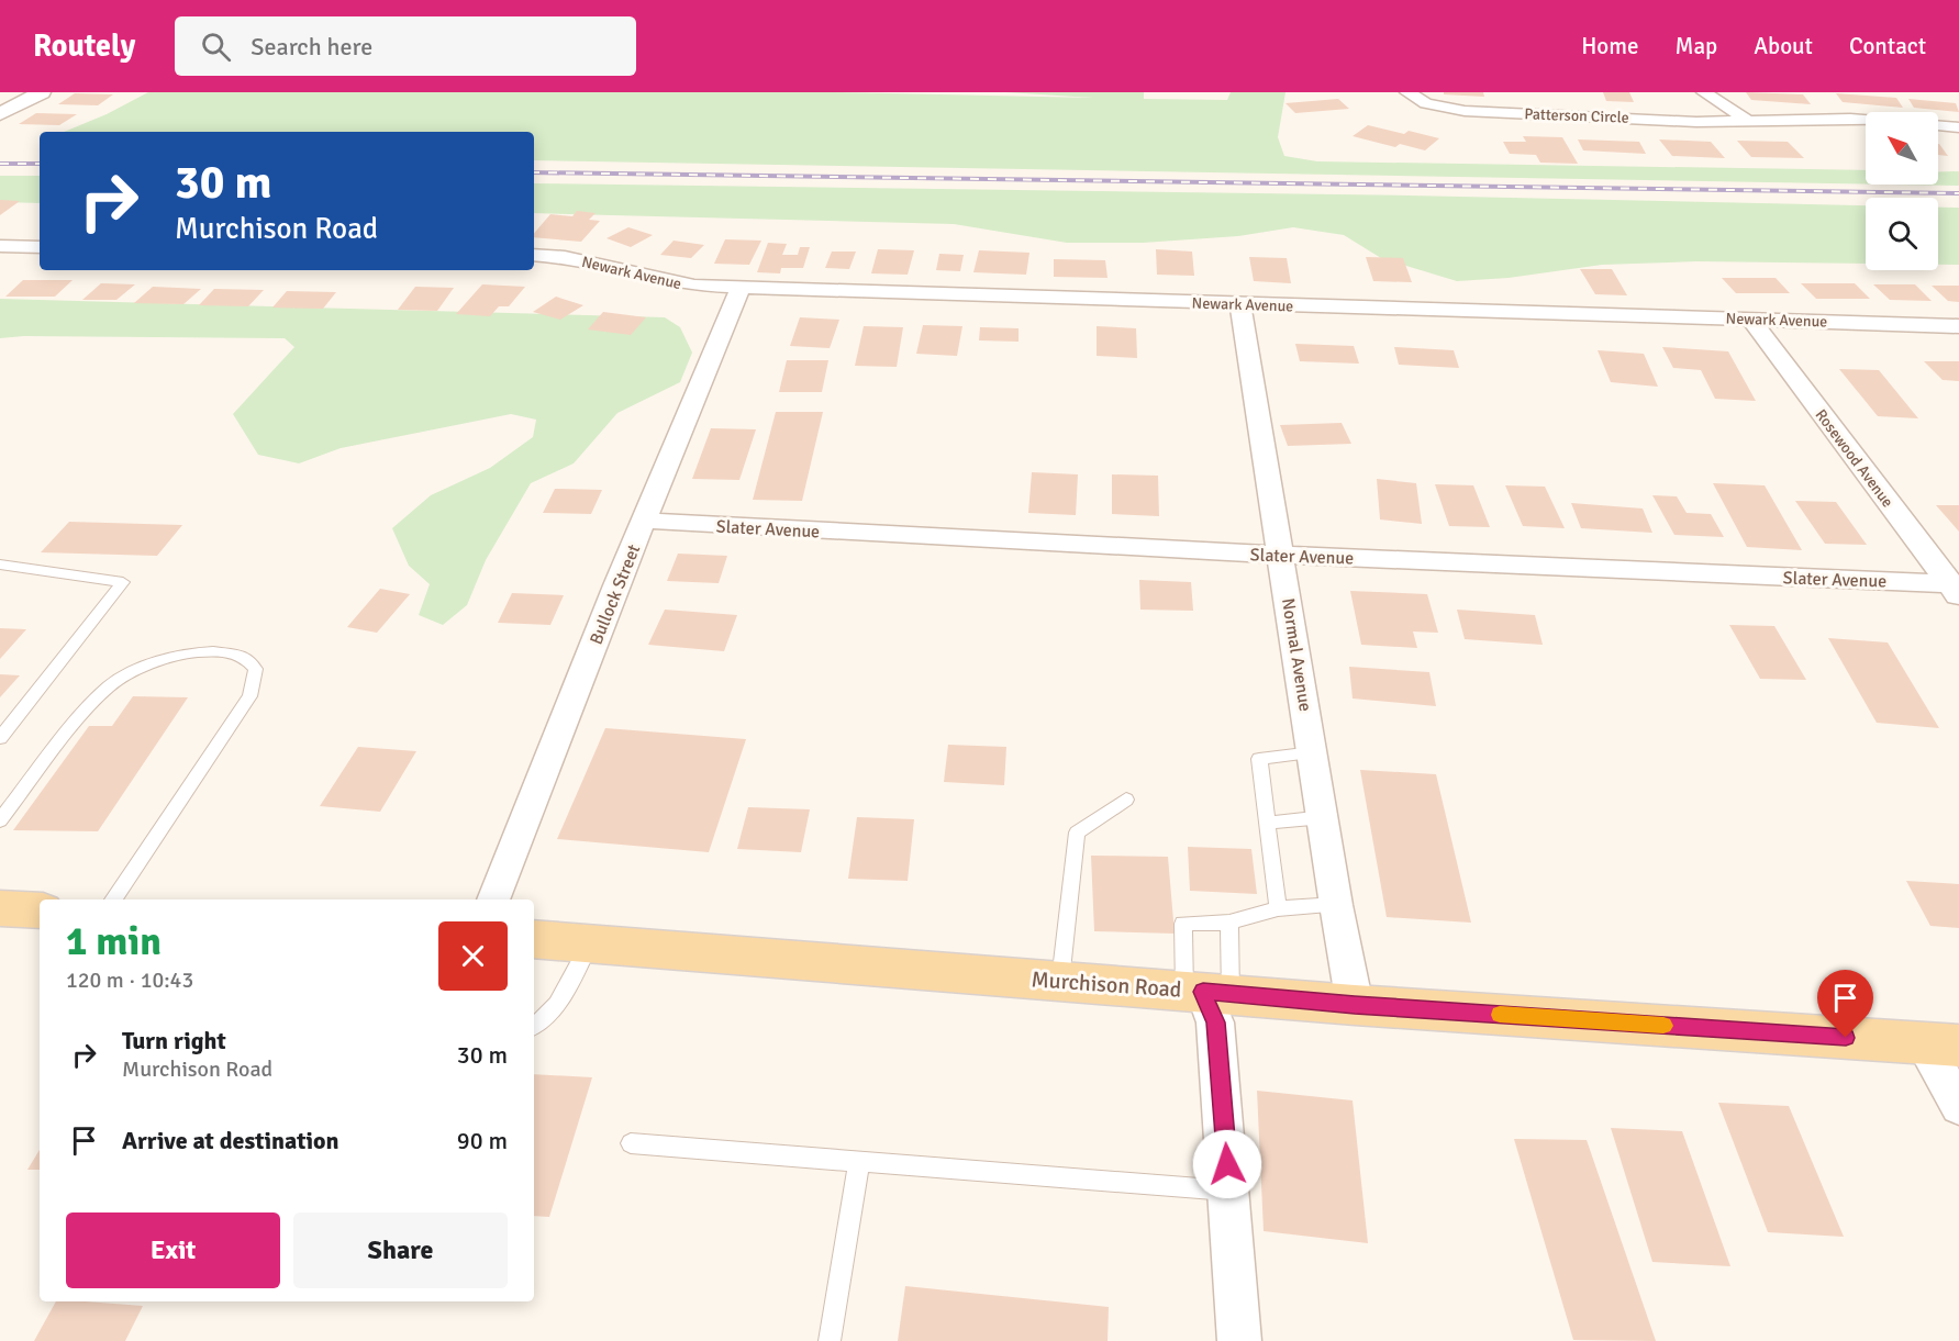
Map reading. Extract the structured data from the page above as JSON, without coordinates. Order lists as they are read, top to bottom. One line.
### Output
{"streets":{"main road":["Murchison Road"],"street":["Patterson Circle","Newark Avenue","Rosewood Avenue","Slater Avenue","Bullock Street","Normal Avenue"]},"crossings":[["Newark Avenue","Rosewood Avenue"],["Newark Avenue","Bullock Street"],["Newark Avenue","Normal Avenue"],["Rosewood Avenue","Slater Avenue"],["Slater Avenue","Bullock Street"],["Slater Avenue","Normal Avenue"],["Normal Avenue","Murchison Road"]],"north":"top left","page":{"header":"Routely","search":"Search here","nav":["Home","Map","About","Contact"],"turn":["30 m","Murchison Road"],"heading":["1 min","120 m · 10:43"],"list":[{"name":"Turn right","note":"Murchison Road","value":"30 m"},{"name":"Arrive at destination","value":"90 m"}],"buttons":["Exit","Share"]}}
